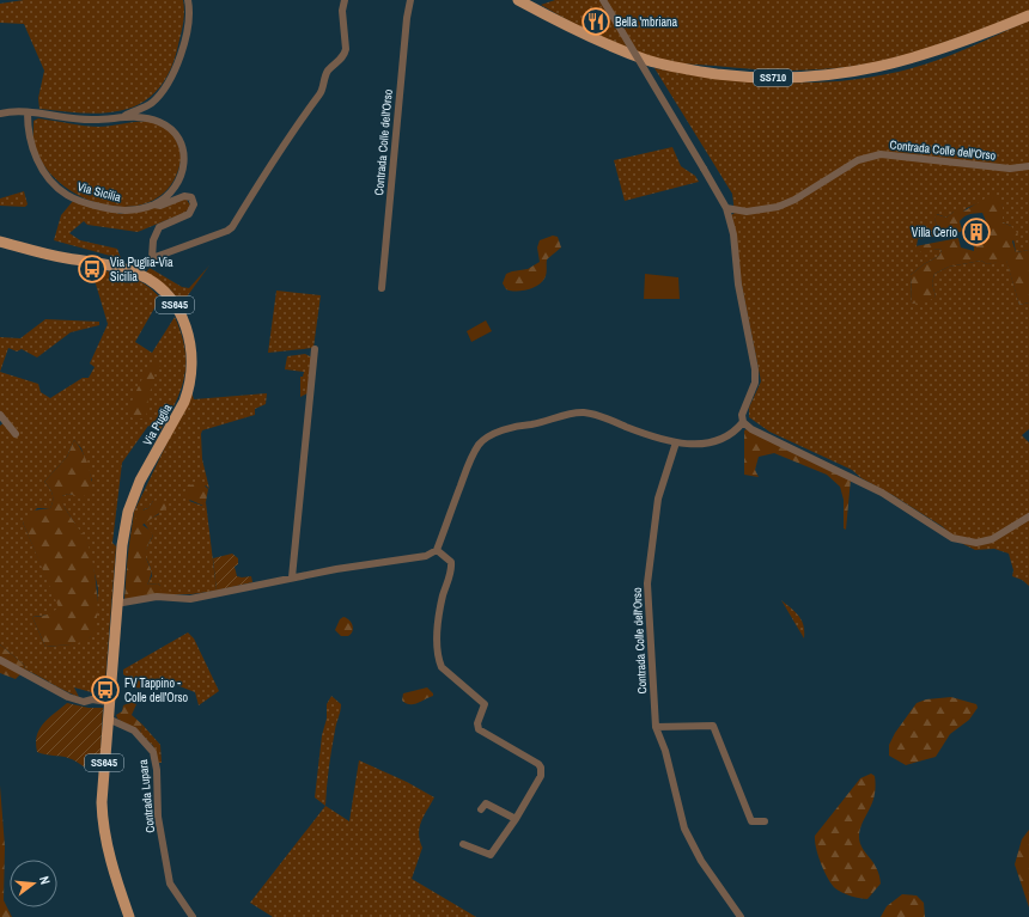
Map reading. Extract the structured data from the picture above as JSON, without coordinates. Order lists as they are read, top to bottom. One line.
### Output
{"streets":{"main road":["SS710","SS645","Via Puglia"],"street":["Contrada Colle dell'Orso","Via Sicilia","Contrada Lupara"]},"crossings":[["SS645","Via Puglia"],["SS645","Contrada Lupara"]],"places":{"restaurant":["Bella 'mbriana"],"building":["Villa Cerio"],"bus stop":["Via Puglia-Via Sicilia","FV Tappino - Colle dell'Orso"]},"north":"right"}
